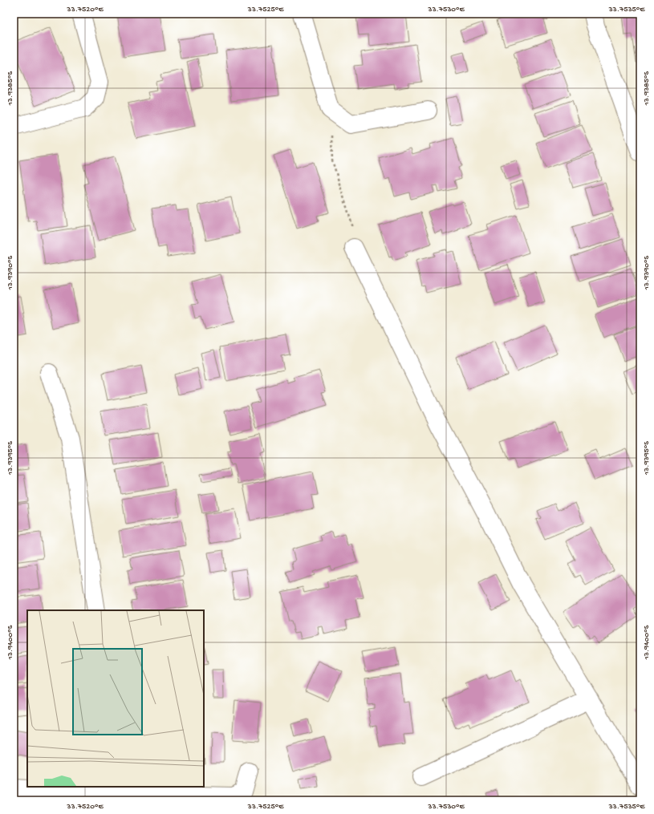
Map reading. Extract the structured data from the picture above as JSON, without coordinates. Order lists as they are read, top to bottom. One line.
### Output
{"coordinates":["33.7520°E","33.7525°E","33.7530°E","33.7535°E","13.9385°S","13.9390°S","13.9395°S","13.9400°S"]}
